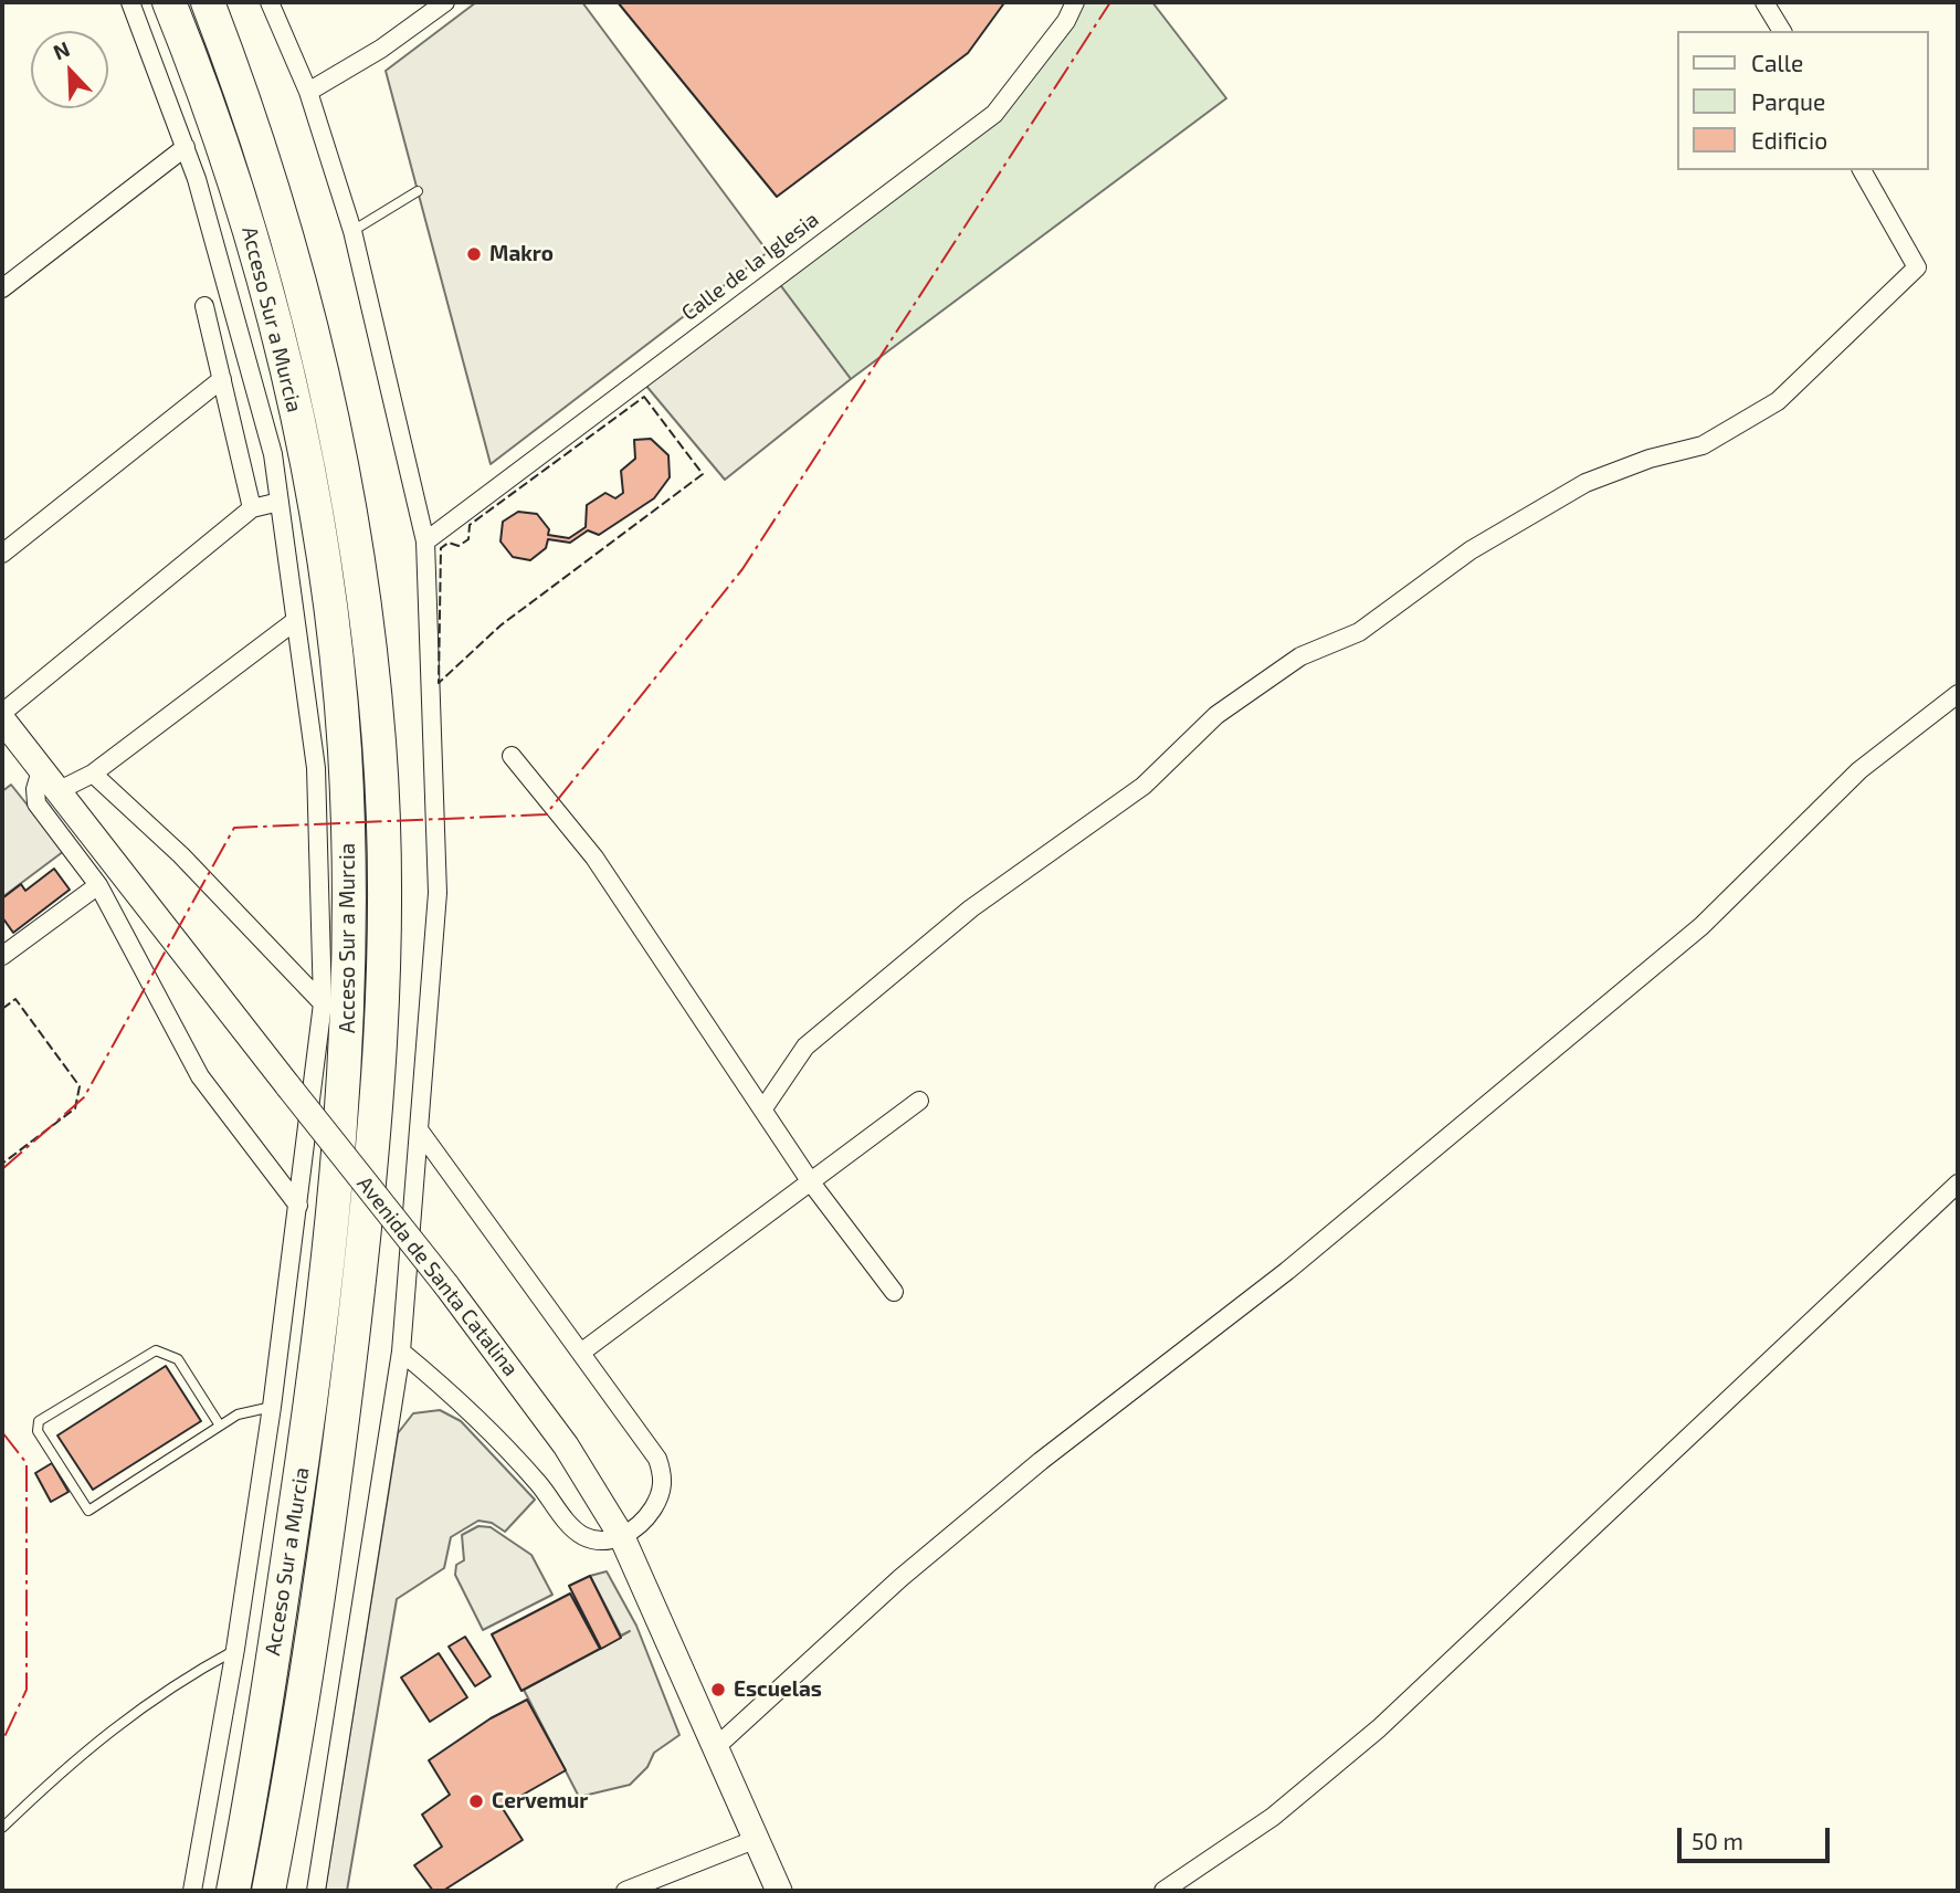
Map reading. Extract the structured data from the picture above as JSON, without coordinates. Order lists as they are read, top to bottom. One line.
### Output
{"streets":{"highway":["Acceso Sur a Murcia"],"main road":["Avenida de Santa Catalina"],"street":["Calle de la Iglesia"]},"places":["Makro","Escuelas","Cervemur"],"legend":["Calle","Parque","Edificio"],"scale_bar":"50 m","north":"top left"}
